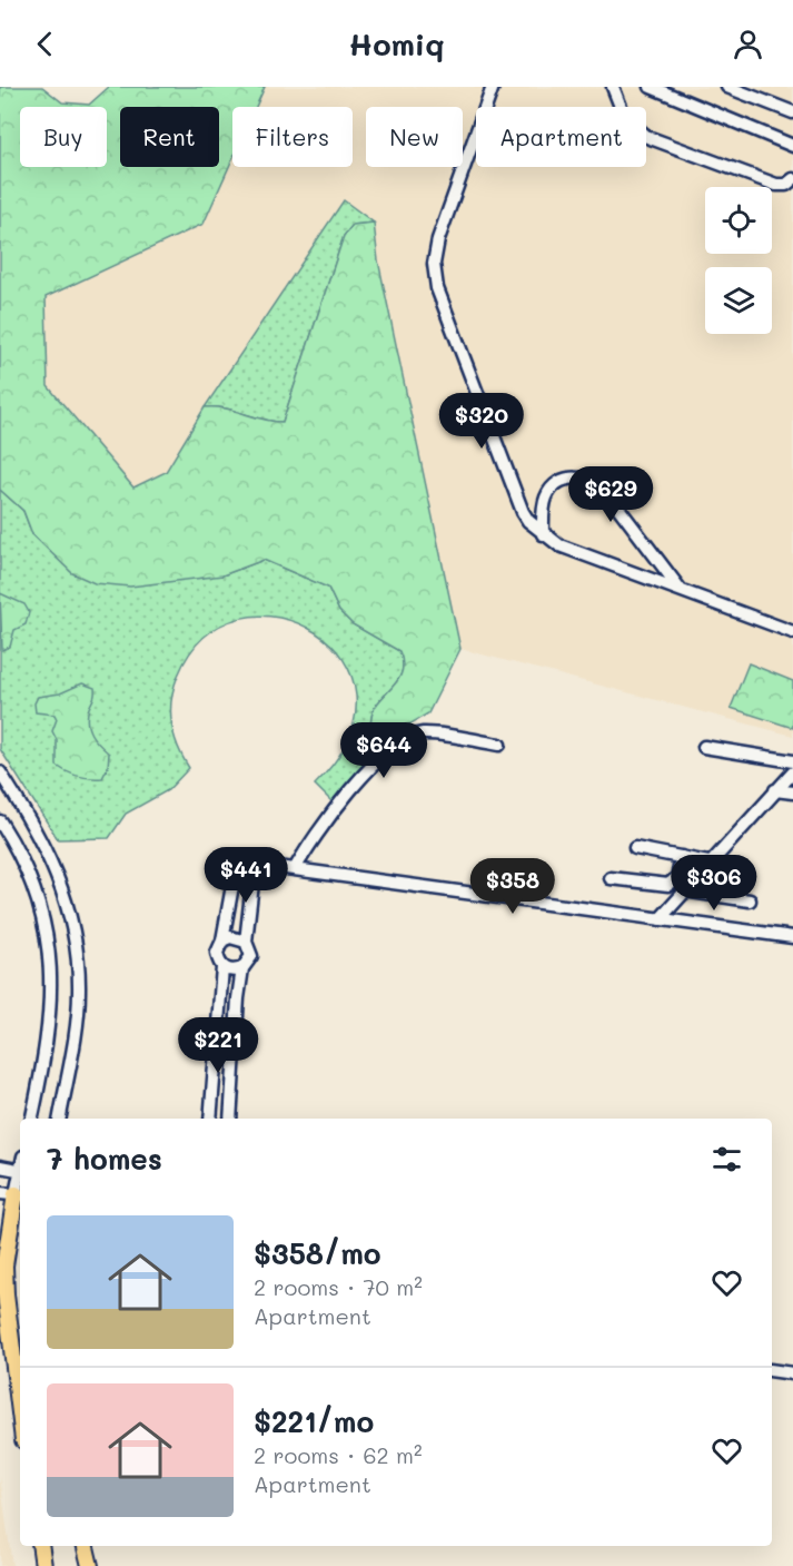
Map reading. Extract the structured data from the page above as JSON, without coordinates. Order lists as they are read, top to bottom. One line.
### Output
{"page":{"header":"Homiq","chip":["Buy","Rent","Filters","New","Apartment"],"price":["$320","$629","$644","$441","$306","$358","$221"],"heading":"7 homes","list":[{"name":"$358/mo","note":"2 rooms · 70 m² · Apartment"},{"name":"$221/mo","note":"2 rooms · 62 m² · Apartment"}]}}
